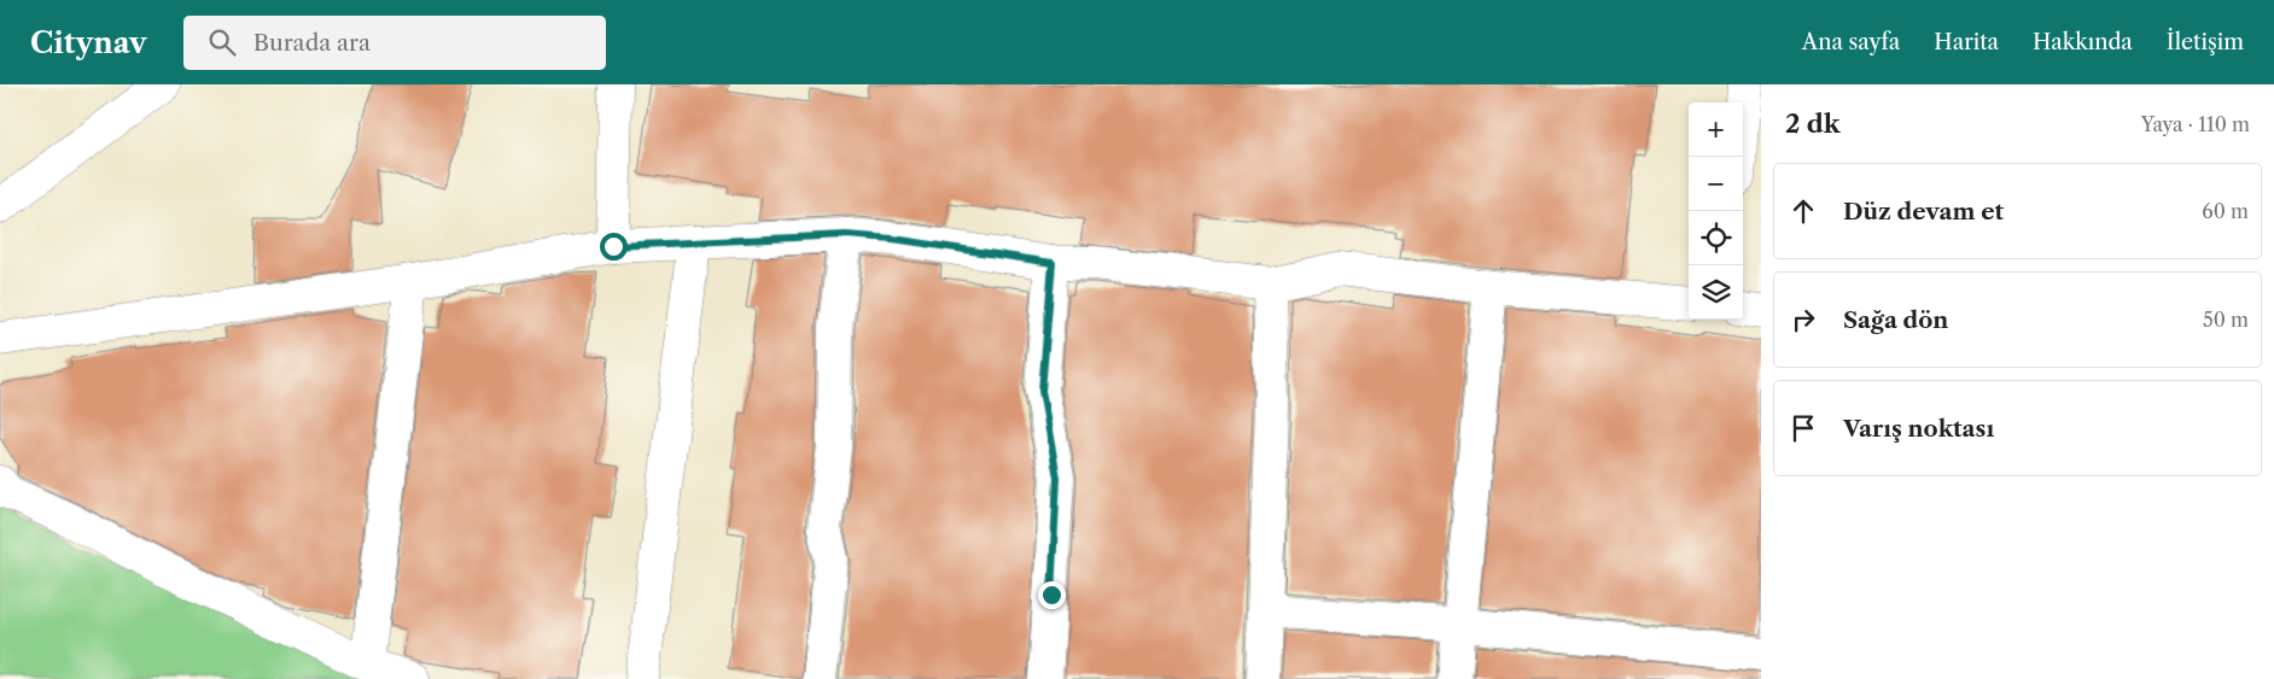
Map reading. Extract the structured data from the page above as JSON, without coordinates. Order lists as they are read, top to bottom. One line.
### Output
{"page":{"header":"Citynav","search":"Burada ara","nav":["Ana sayfa","Harita","Hakkında","İletişim"],"heading":["2 dk","Yaya · 110 m"],"map_buttons":["+","−"],"list":[["Düz devam et","60 m"],["Sağa dön","50 m"],"Varış noktası"]}}
